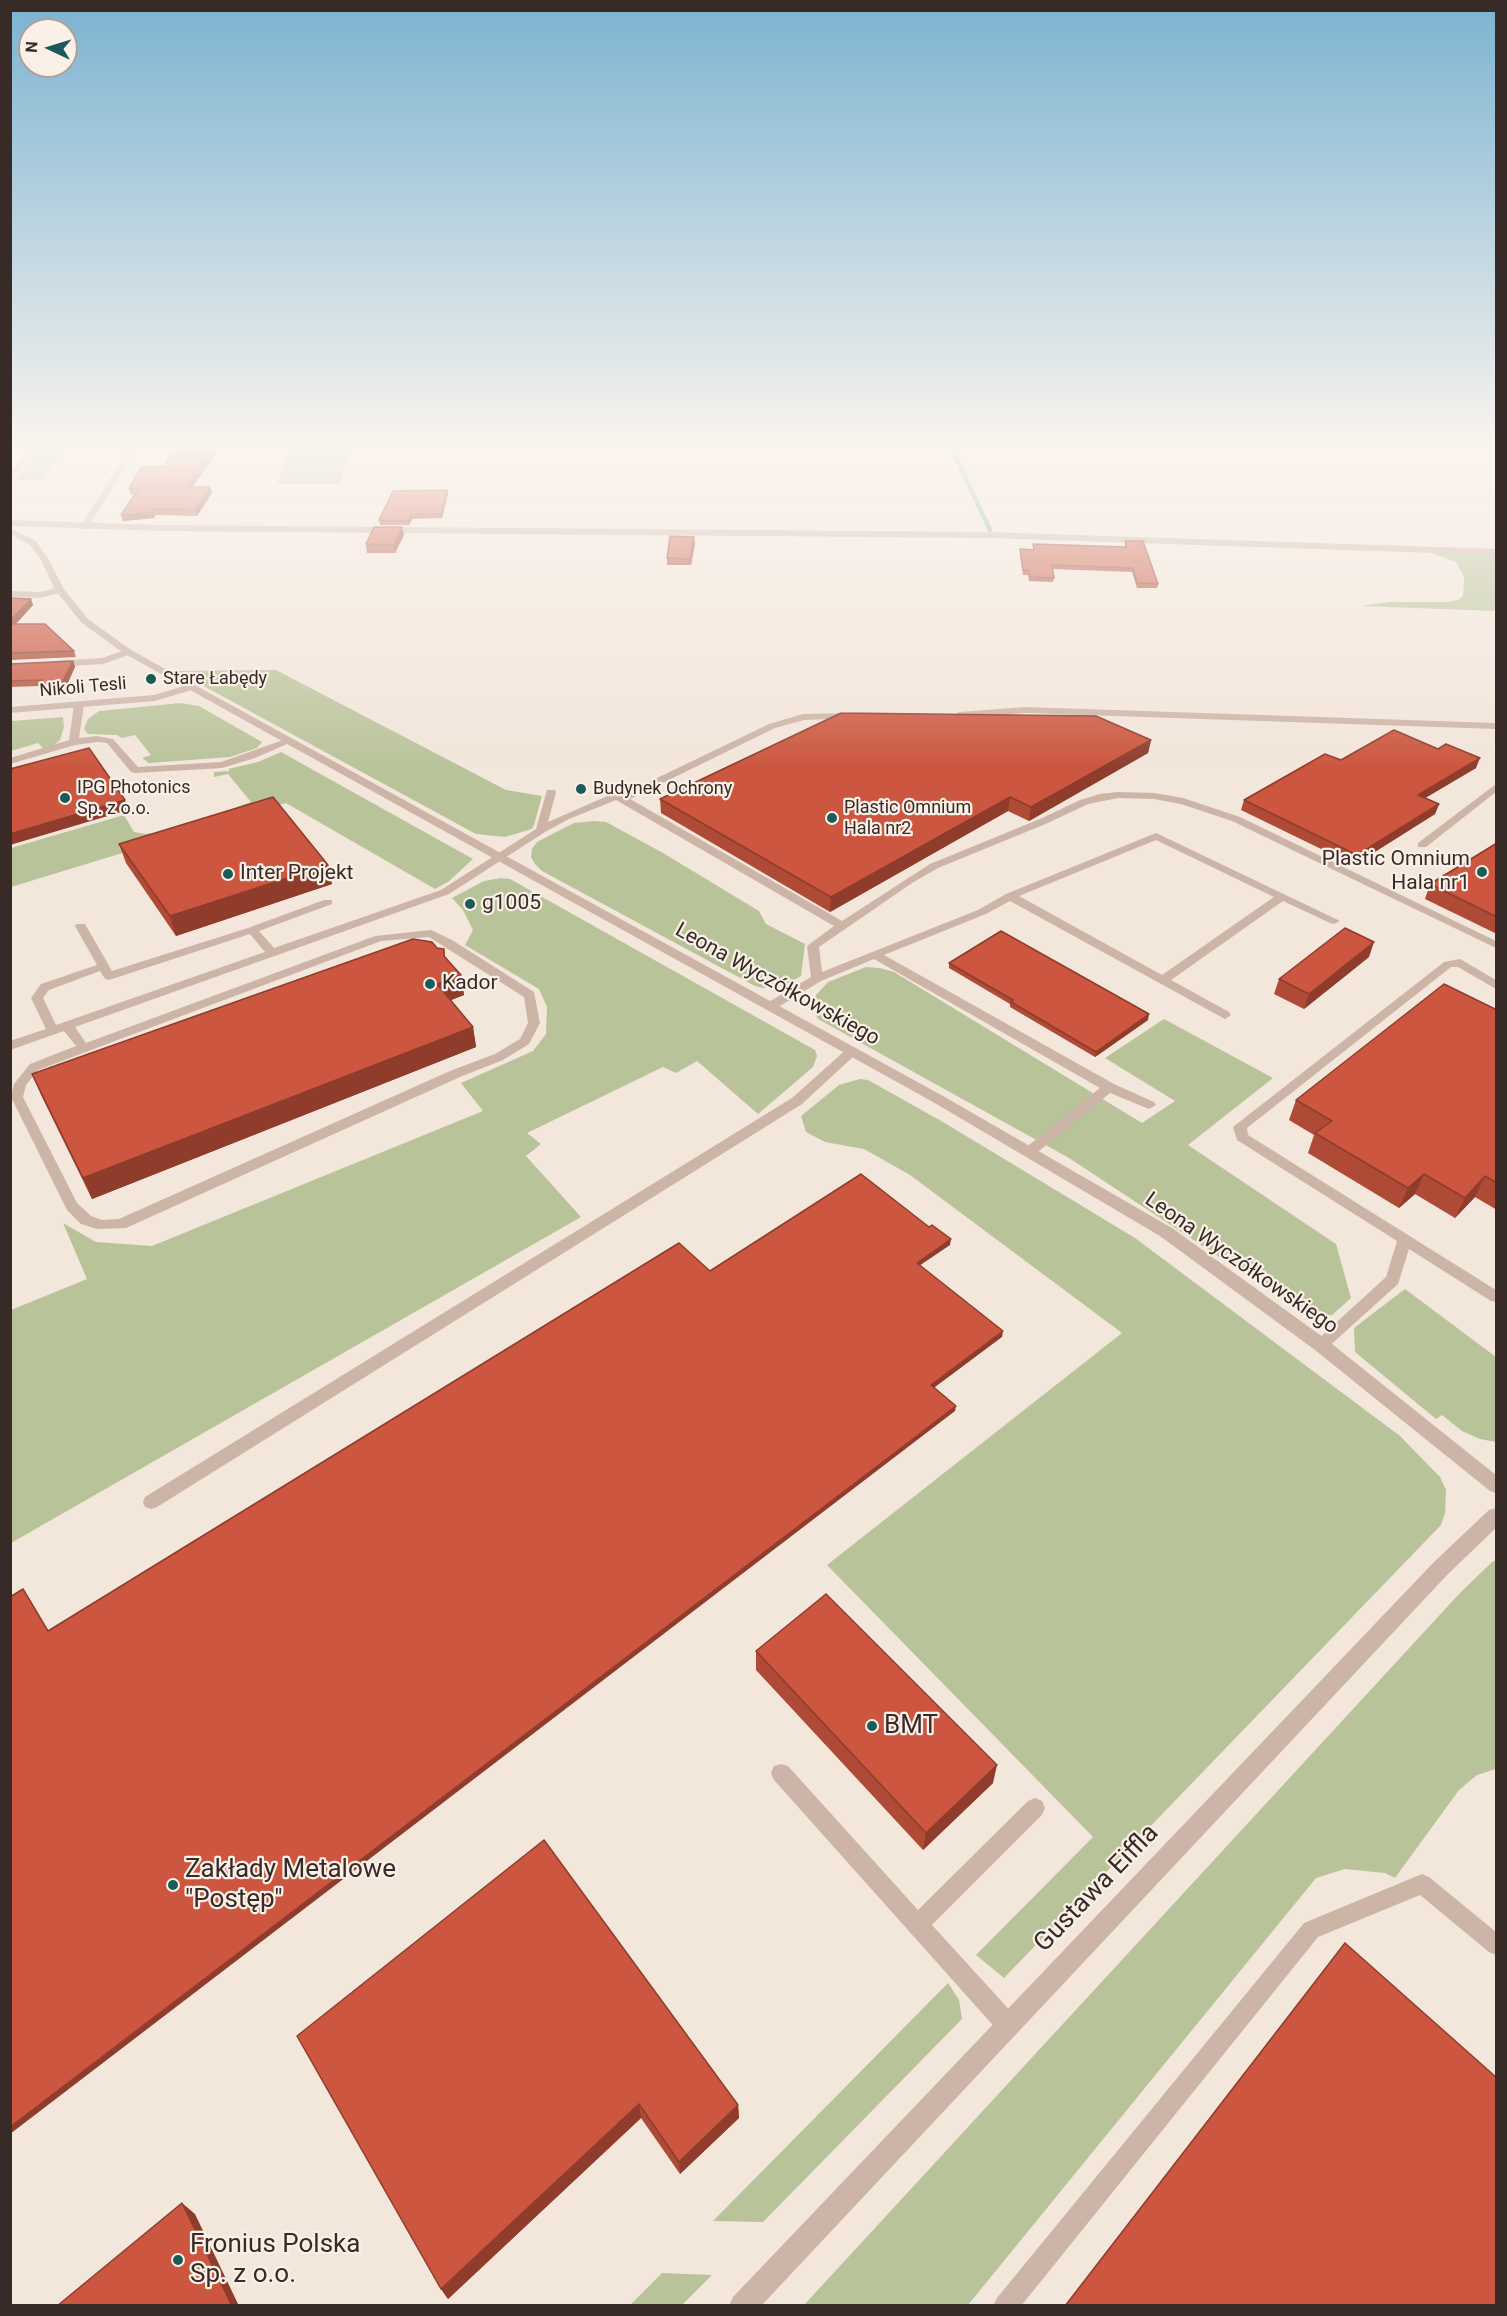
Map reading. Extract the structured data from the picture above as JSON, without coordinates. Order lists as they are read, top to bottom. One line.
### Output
{"streets":{"street":["Nikoli Tesli","Leona Wyczółkowskiego","Gustawa Eiffla"]},"crossings":[["Nikoli Tesli","Leona Wyczółkowskiego"]],"places":["Stare Łabędy","Budynek Ochrony","IPG Photonics Sp. z o.o.","Plastic Omnium Hala nr2","Plastic Omnium Hala nr1","Inter Projekt","g1005","Kador","BMT","Zakłady Metalowe \"Postęp\"","Fronius Polska Sp. z o.o."],"north":"left"}
